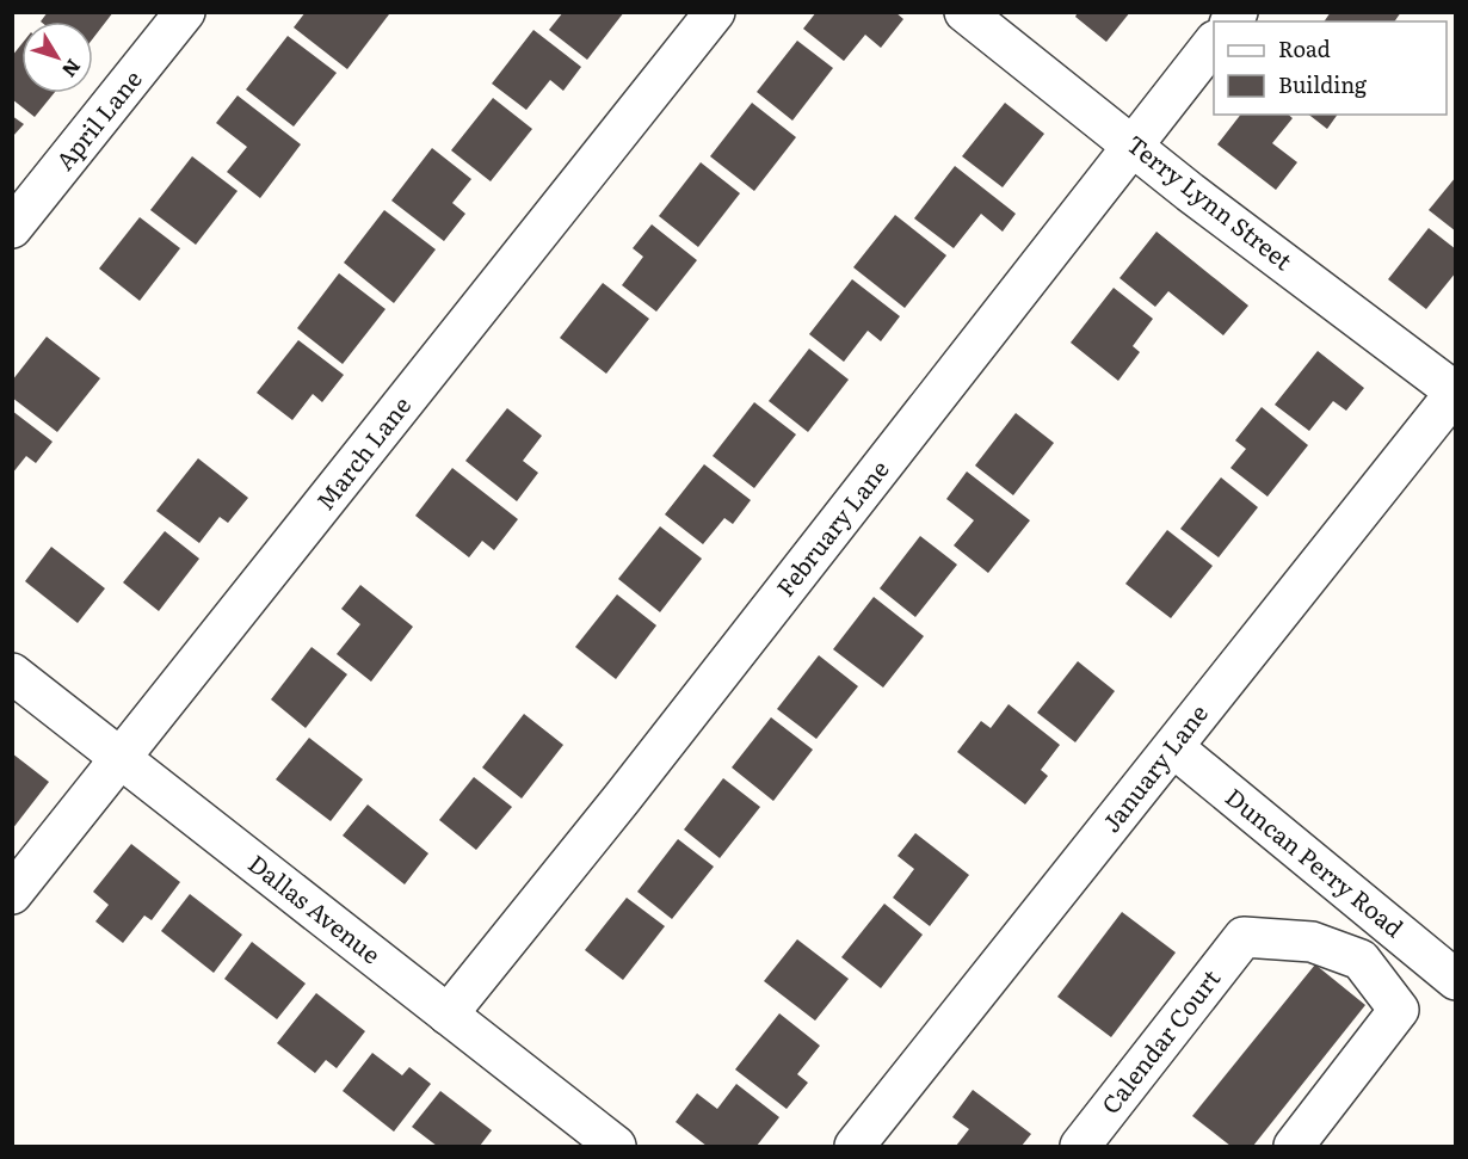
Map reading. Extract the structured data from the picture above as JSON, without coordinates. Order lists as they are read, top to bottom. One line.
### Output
{"streets":{"street":["April Lane","Terry Lynn Street","March Lane","February Lane","January Lane","Duncan Perry Road","Dallas Avenue","Calendar Court"]},"crossings":[["Terry Lynn Street","February Lane"],["Terry Lynn Street","January Lane"],["March Lane","Dallas Avenue"],["February Lane","Dallas Avenue"],["January Lane","Duncan Perry Road"]],"legend":["Road","Building"],"north":"bottom right"}
